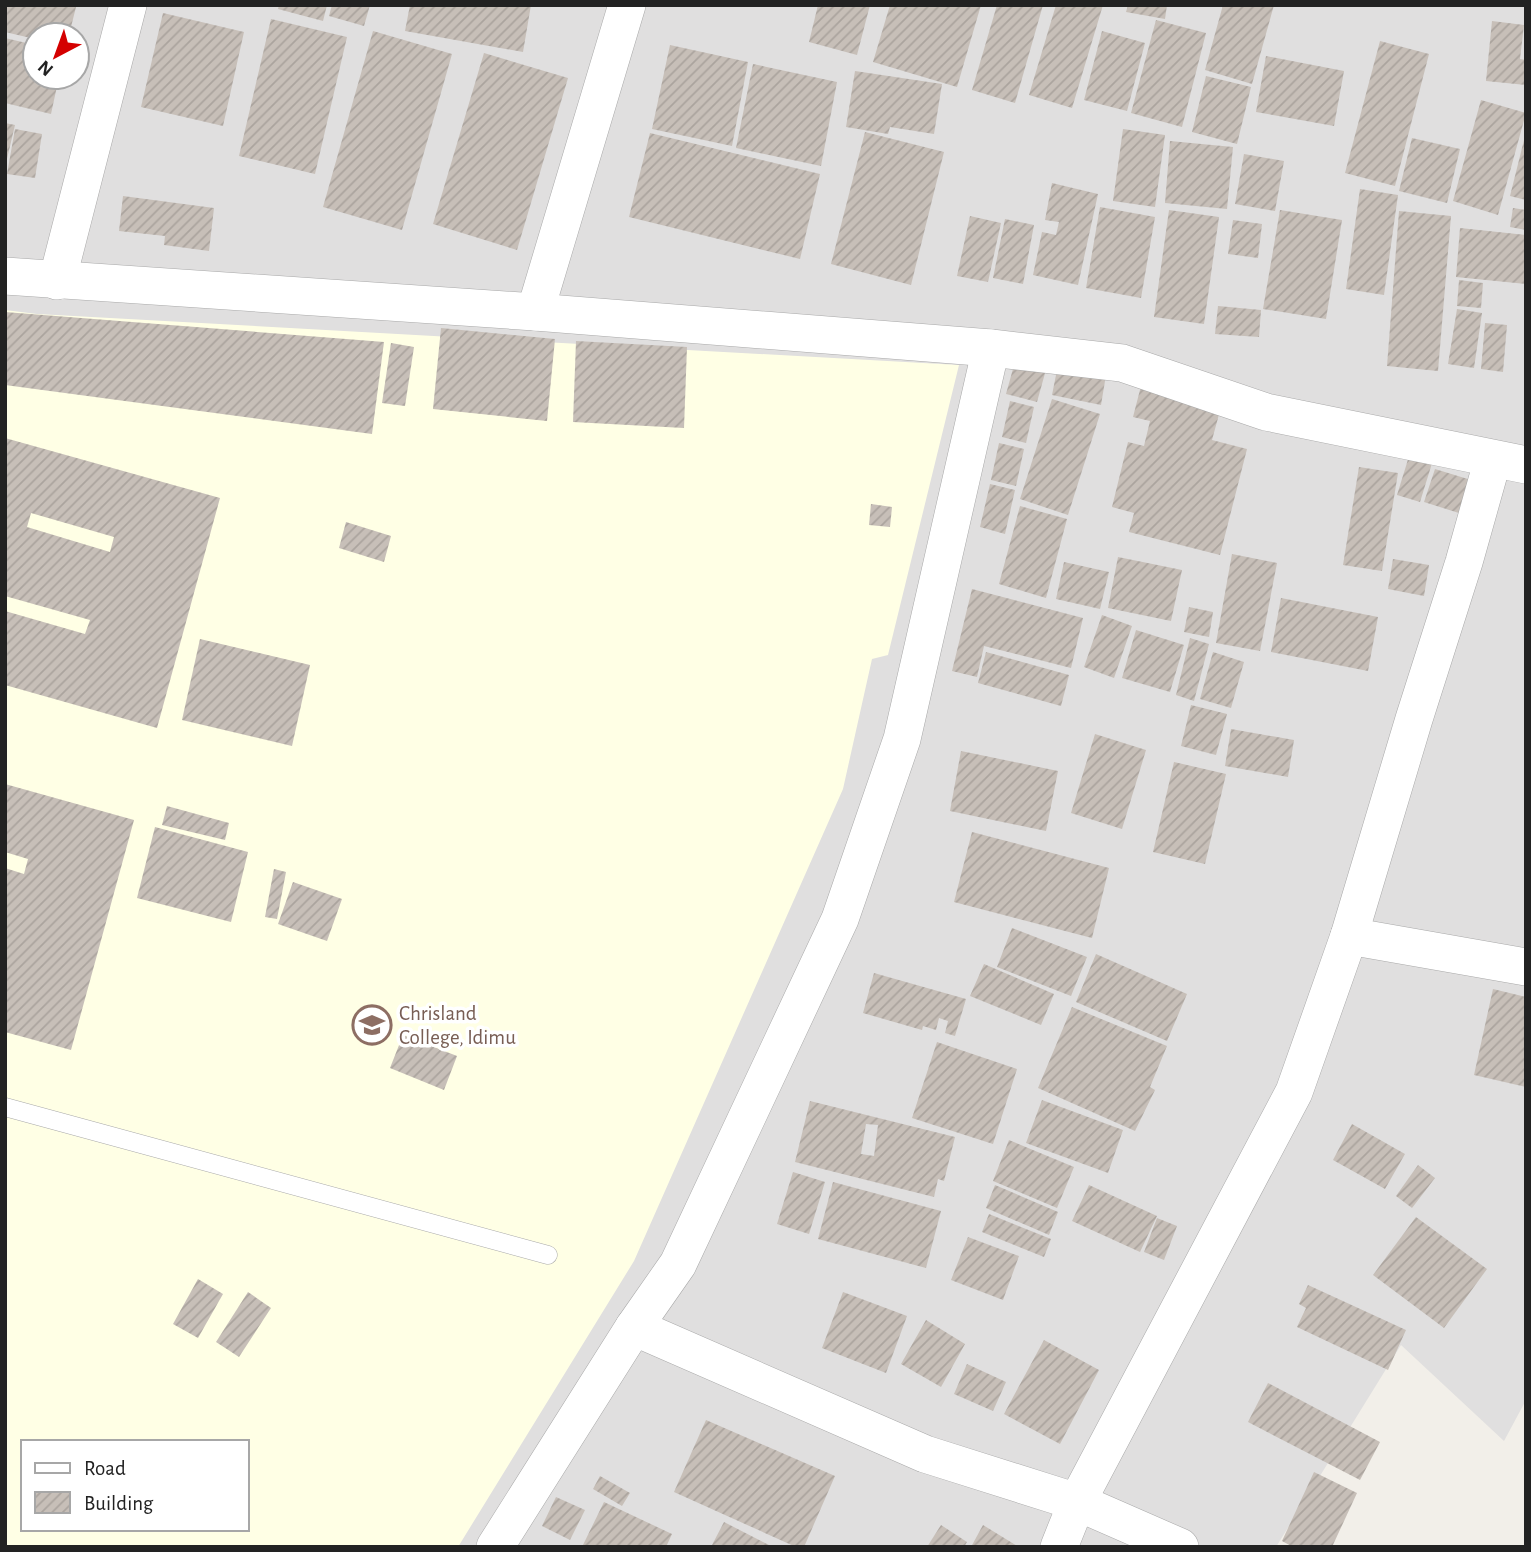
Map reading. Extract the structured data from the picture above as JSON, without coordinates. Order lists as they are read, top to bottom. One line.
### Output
{"places":{"school or university":["Chrisland College, Idimu"]},"legend":["Road","Building"],"north":"bottom left"}
